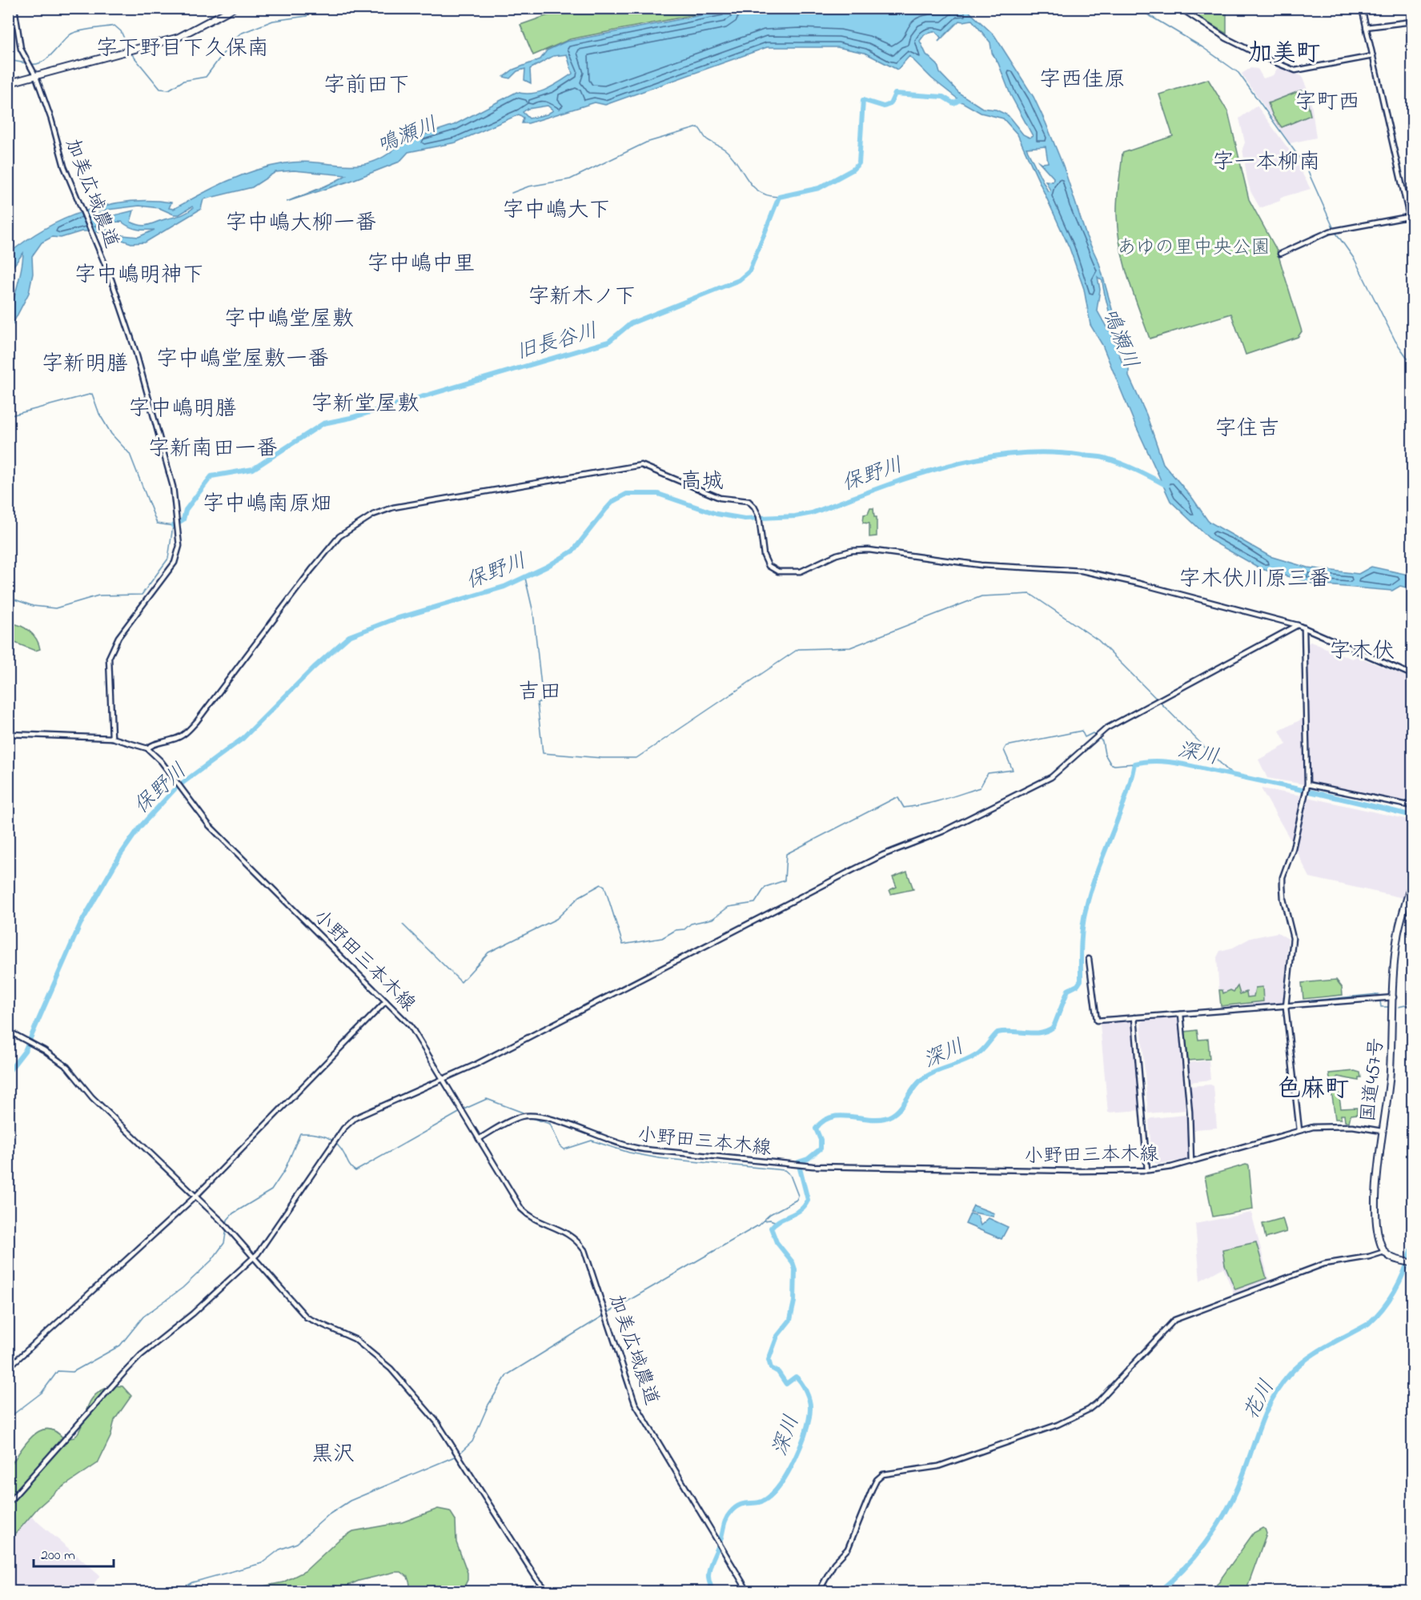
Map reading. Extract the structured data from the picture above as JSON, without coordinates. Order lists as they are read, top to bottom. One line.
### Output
{"streets":{"highway":["国道457号"],"street":["加美広域農道","小野田三本木線"]},"crossings":[["加美広域農道","小野田三本木線"],["小野田三本木線","国道457号"]],"districts":["字下野目下久保南","加美町","字西佳原","字前田下","字町西","字一本柳南","字中嶋大下","字中嶋大柳一番","字中嶋中里","字中嶋明神下","字新木ノ下","字中嶋堂屋敷","字中嶋堂屋敷一番","字新明膳","字新堂屋敷","字中嶋明膳","字住吉","字新南田一番","高城","字中嶋南原畑","字木伏川原三番","字木伏","吉田","色麻町","黒沢"],"water":["鳴瀬川","旧長谷川","保野川","深川","花川"],"parks":["あゆの里中央公園"],"scale_bar":"200 m"}
